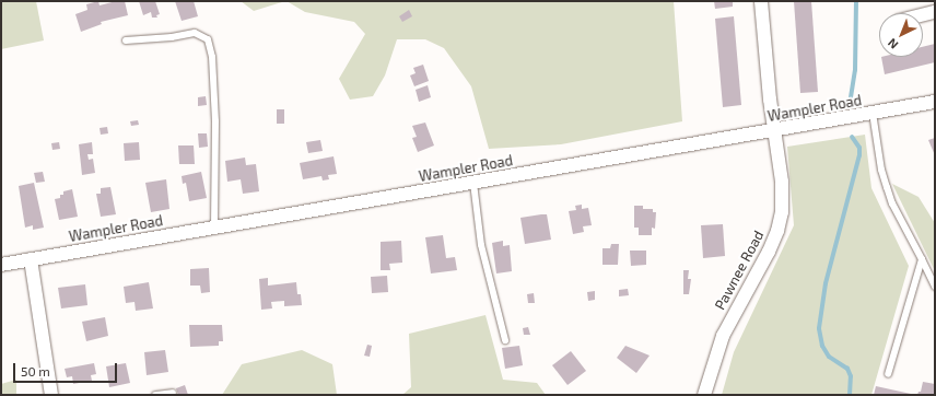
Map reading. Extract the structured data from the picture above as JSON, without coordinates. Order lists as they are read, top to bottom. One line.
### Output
{"streets":{"street":["Wampler Road","Pawnee Road"]},"crossings":[["Wampler Road","Pawnee Road"]],"scale_bar":"50 m","north":"bottom left"}
